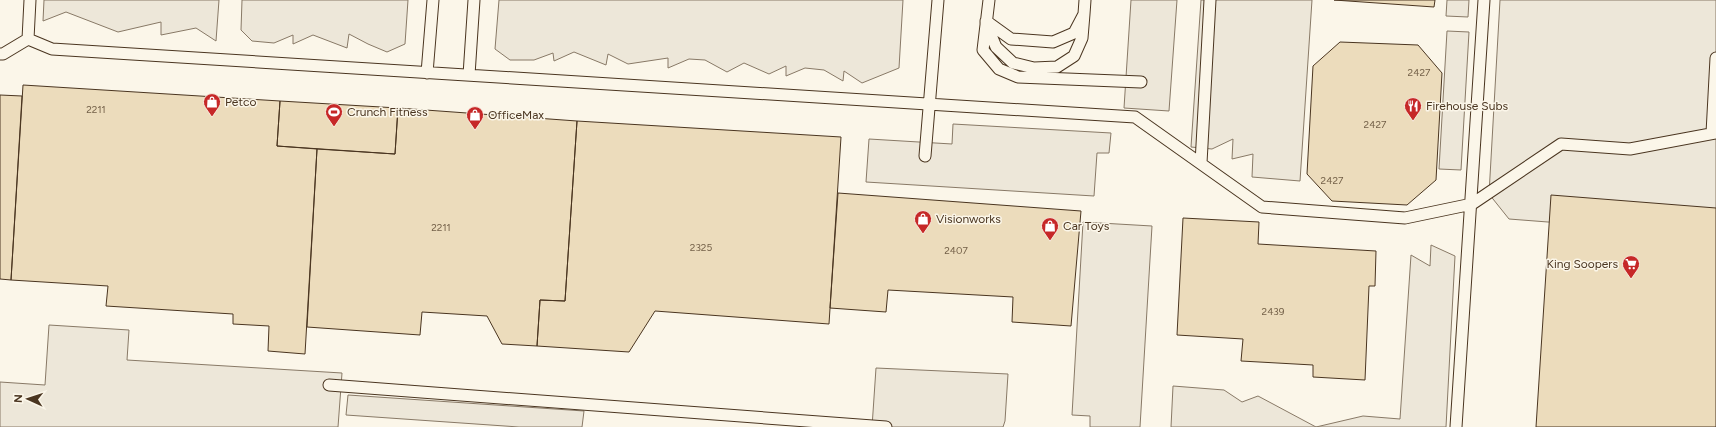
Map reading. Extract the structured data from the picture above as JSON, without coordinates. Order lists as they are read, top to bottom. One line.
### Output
{"places":{"shop":["Petco","OfficeMax","Visionworks","Car Toys"],"restaurant":["Firehouse Subs"],"sports":["Crunch Fitness"],"supermarket":["King Soopers"]},"house_numbers":["2427","2211","2427","2427","2211","2325","2407","2439"],"north":"left"}
